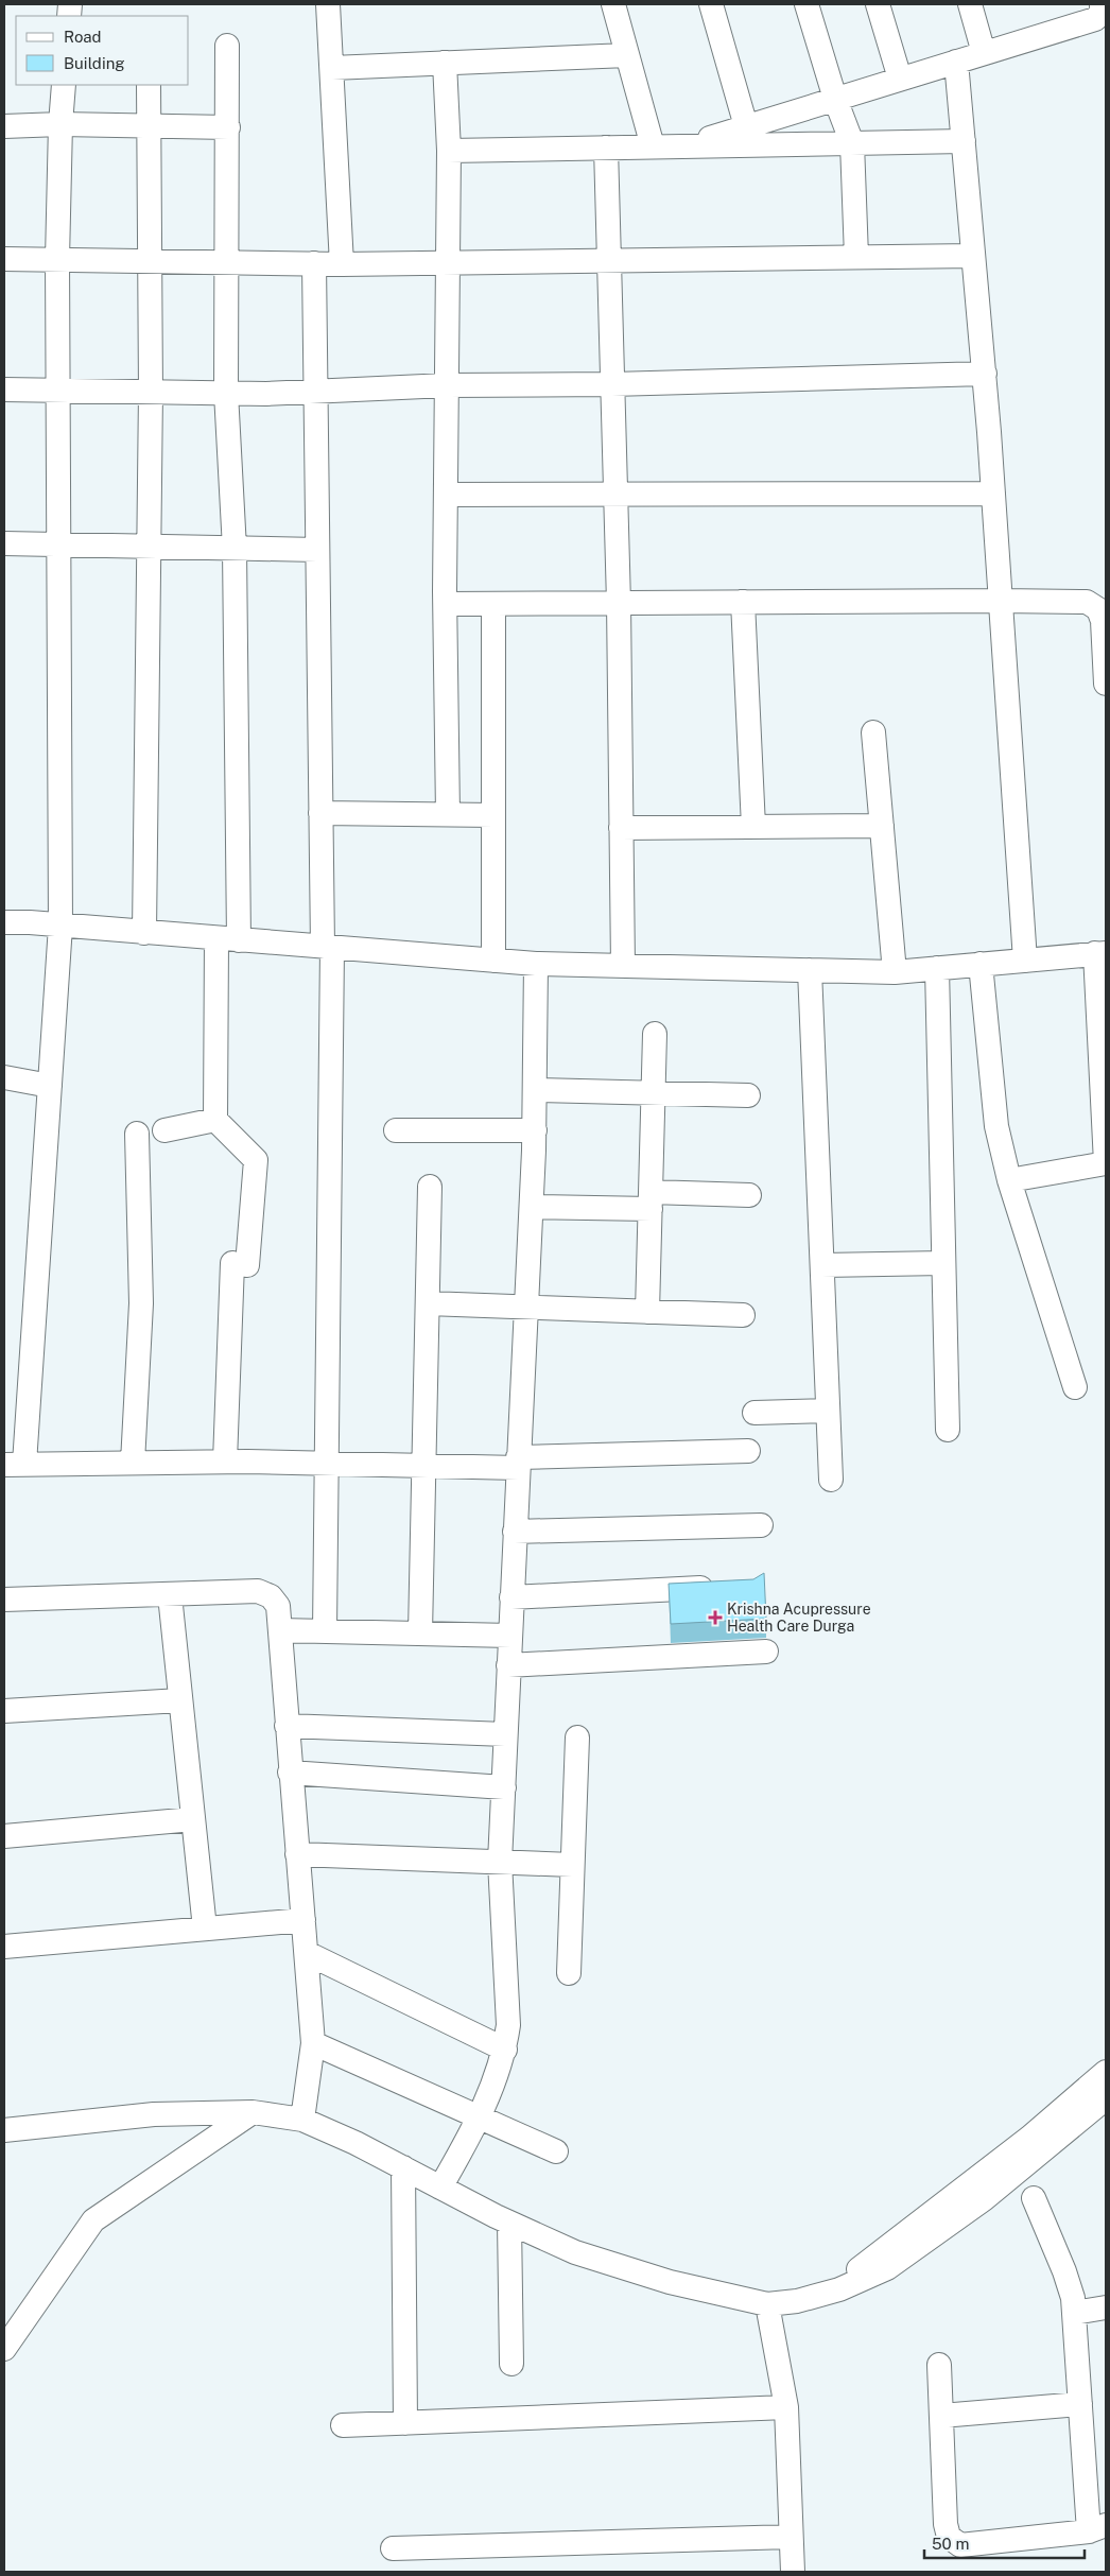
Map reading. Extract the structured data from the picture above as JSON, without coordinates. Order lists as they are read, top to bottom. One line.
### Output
{"places":{"health":["Krishna Acupressure Health Care Durga"]},"legend":["Road","Building"],"scale_bar":"50 m"}
